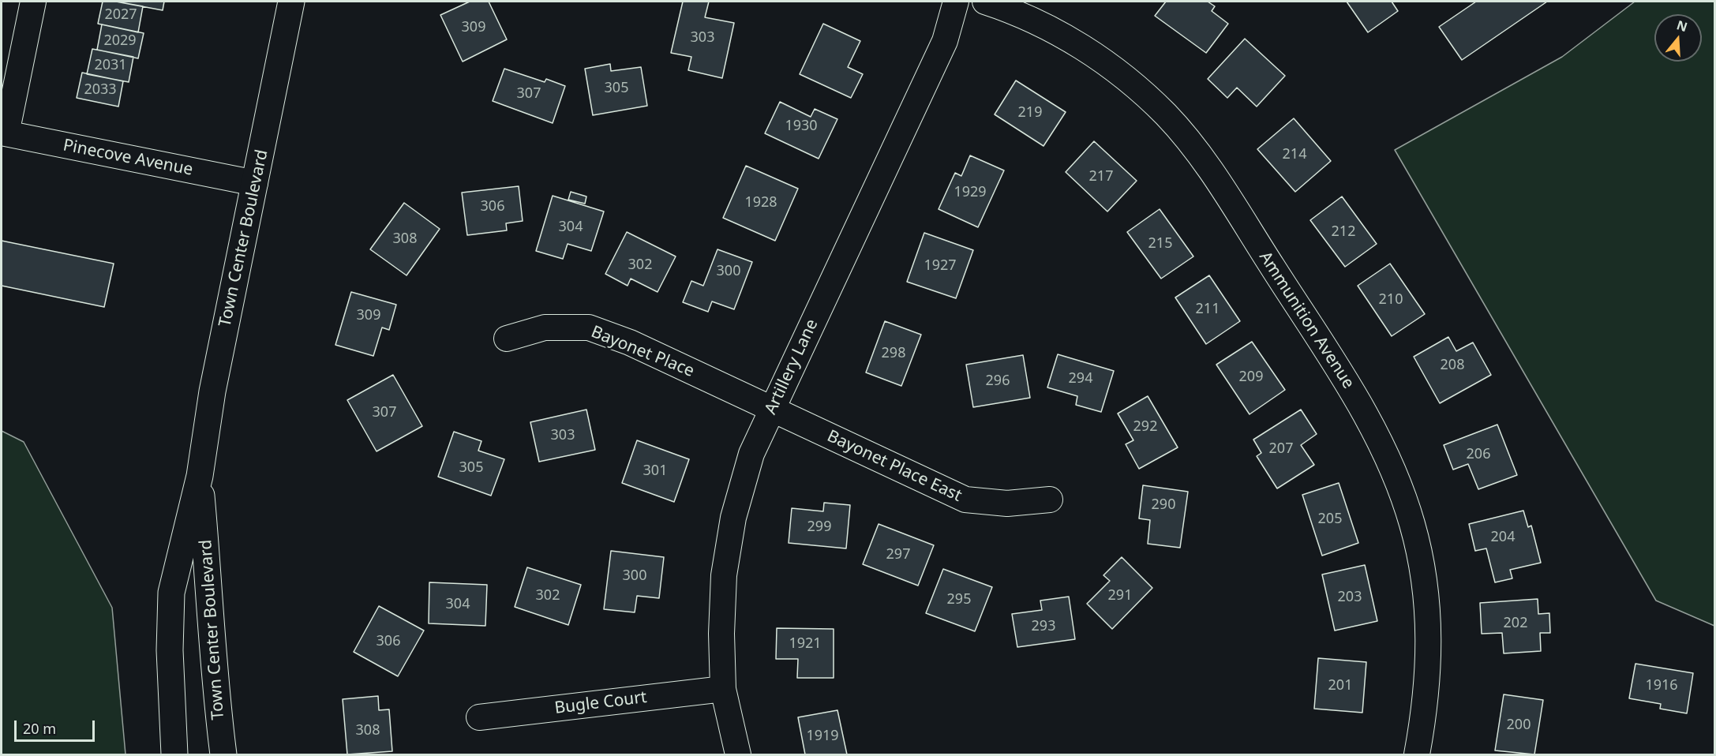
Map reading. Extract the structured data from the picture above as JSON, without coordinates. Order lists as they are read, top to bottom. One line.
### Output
{"streets":{"street":["Pinecove Avenue","Town Center Boulevard","Ammunition Avenue","Bayonet Place","Artillery Lane","Bayonet Place East","Bugle Court"]},"crossings":[["Pinecove Avenue","Town Center Boulevard"],["Bayonet Place","Artillery Lane"],["Bayonet Place","Bayonet Place East"],["Artillery Lane","Bayonet Place East"],["Artillery Lane","Bugle Court"]],"house_numbers":["2027","309","303","2029","2031","305","2033","307","219","1930","214","217","1929","1928","306","304","212","308","215","302","1927","300","210","211","309","298","208","209","294","296","307","292","303","207","206","305","301","290","205","299","204","297","300","302","291","203","295","304","202","293","306","1921","201","1916","200","308","1919"],"scale_bar":"20 m","north":"top"}
